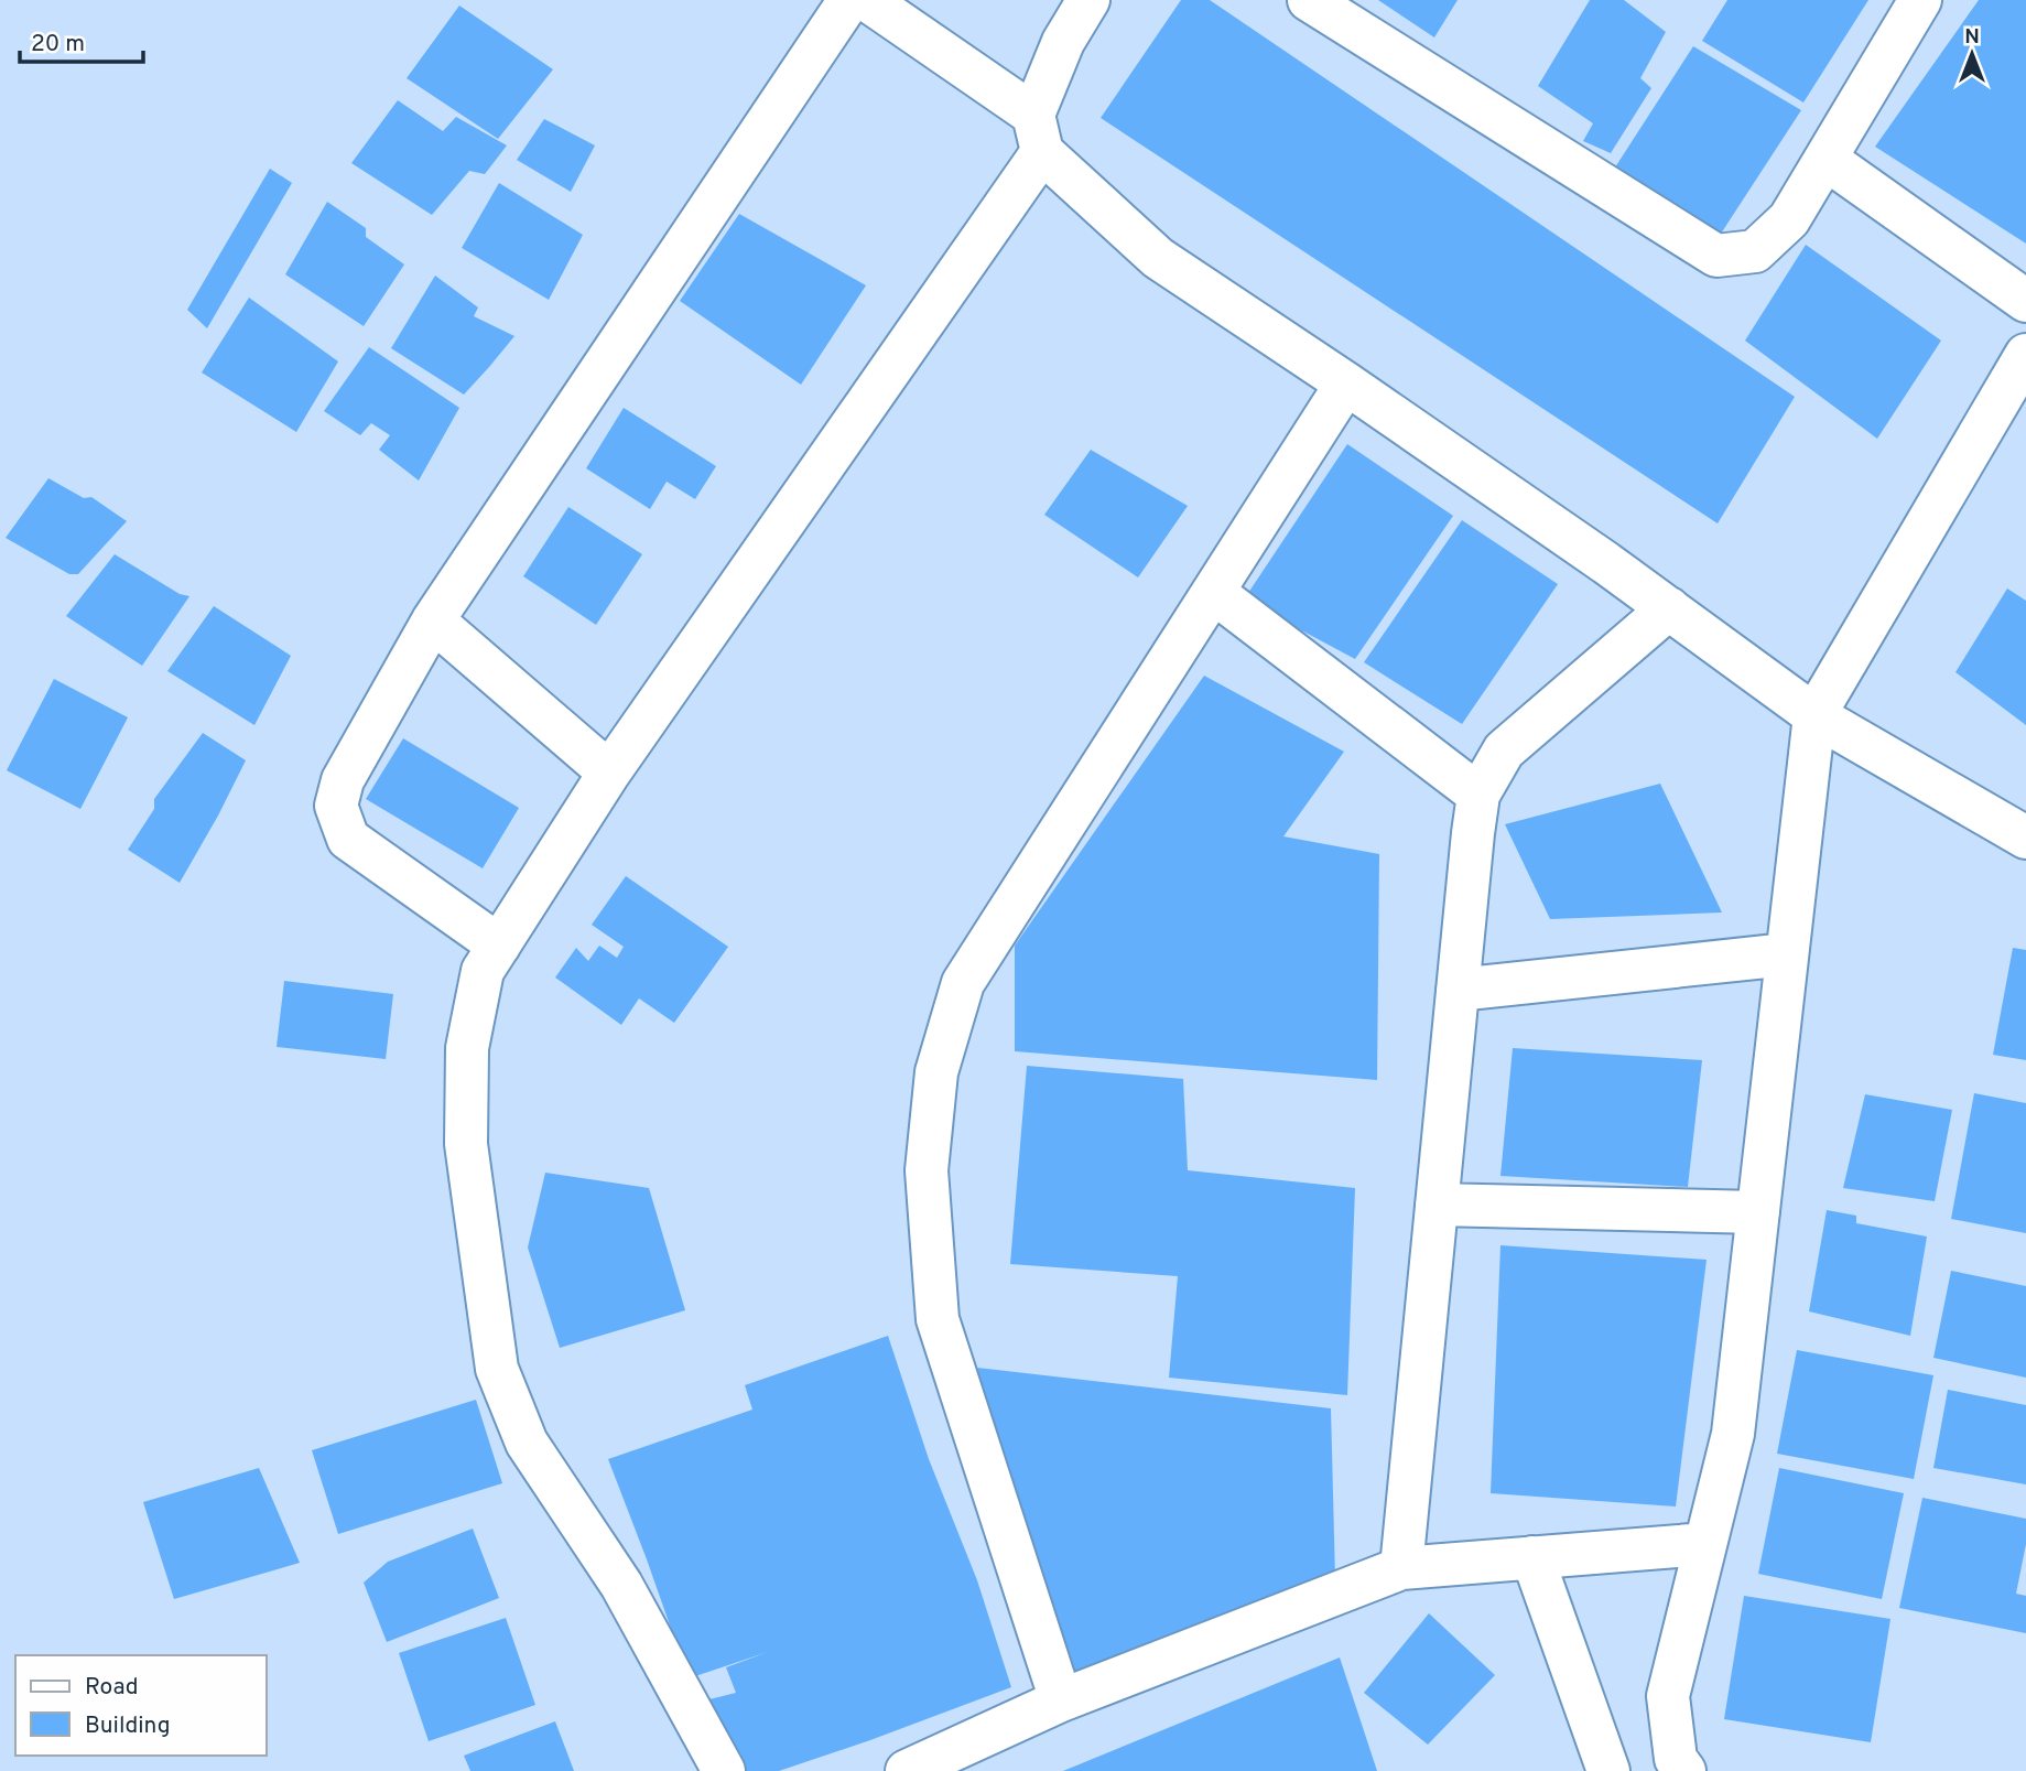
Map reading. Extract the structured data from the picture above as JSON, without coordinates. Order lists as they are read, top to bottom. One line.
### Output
{"legend":["Road","Building"],"scale_bar":"20 m","north":"top"}
